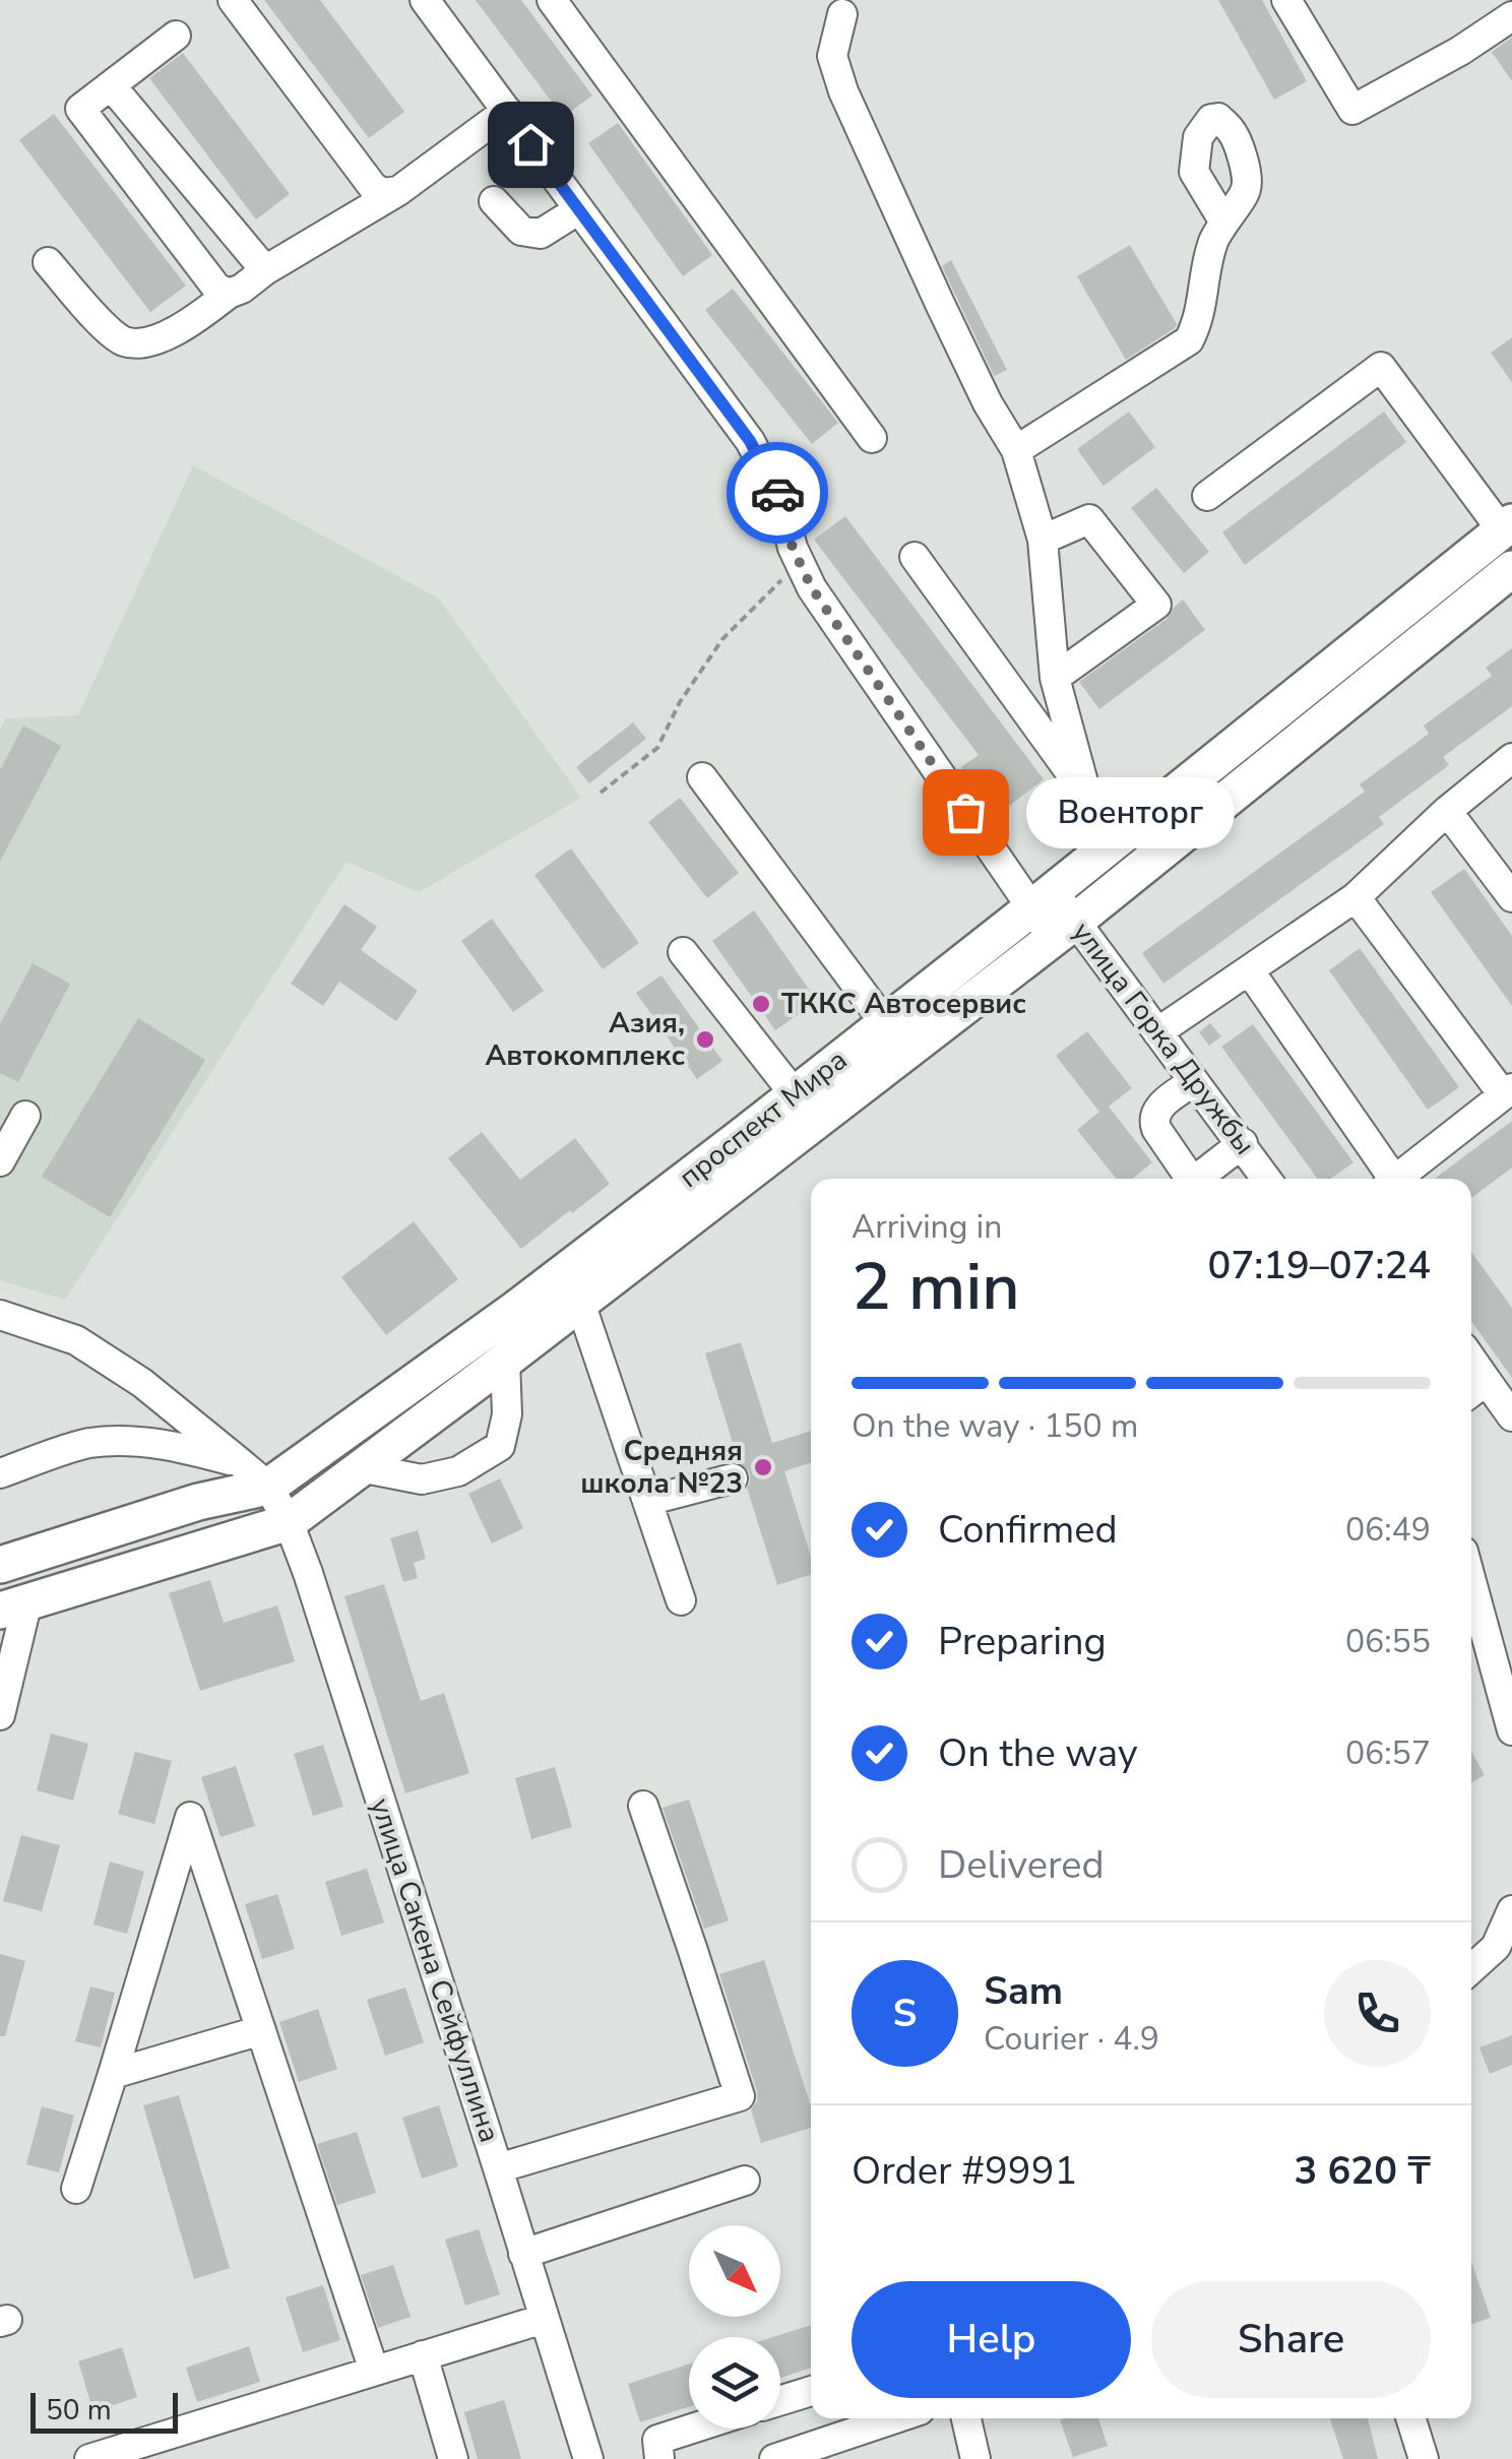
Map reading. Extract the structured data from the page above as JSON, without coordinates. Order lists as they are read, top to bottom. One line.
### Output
{"streets":{"main road":["проспект Мира"],"street":["улица Горка Дружбы","улица Сакена Сейфуллина"]},"crossings":[["улица Горка Дружбы","проспект Мира"],["проспект Мира","улица Сакена Сейфуллина"]],"places":["Военторг","ТККС Автосервис","Азия, Автокомплекс","Средняя школа №23"],"scale_bar":"50 m","north":"bottom right","page":{"bubble":"Военторг","heading":["2 min","Arriving in","07:19–07:24"],"panel":["Sam","Courier · 4.9","Order #9991","3 620 ₸"],"bar":"On the way · 150 m","list":[["Confirmed","06:49"],["Preparing","06:55"],["On the way","06:57"],"Delivered"],"round":"S","buttons":["Help","Share"],"scale":"50 m"}}
